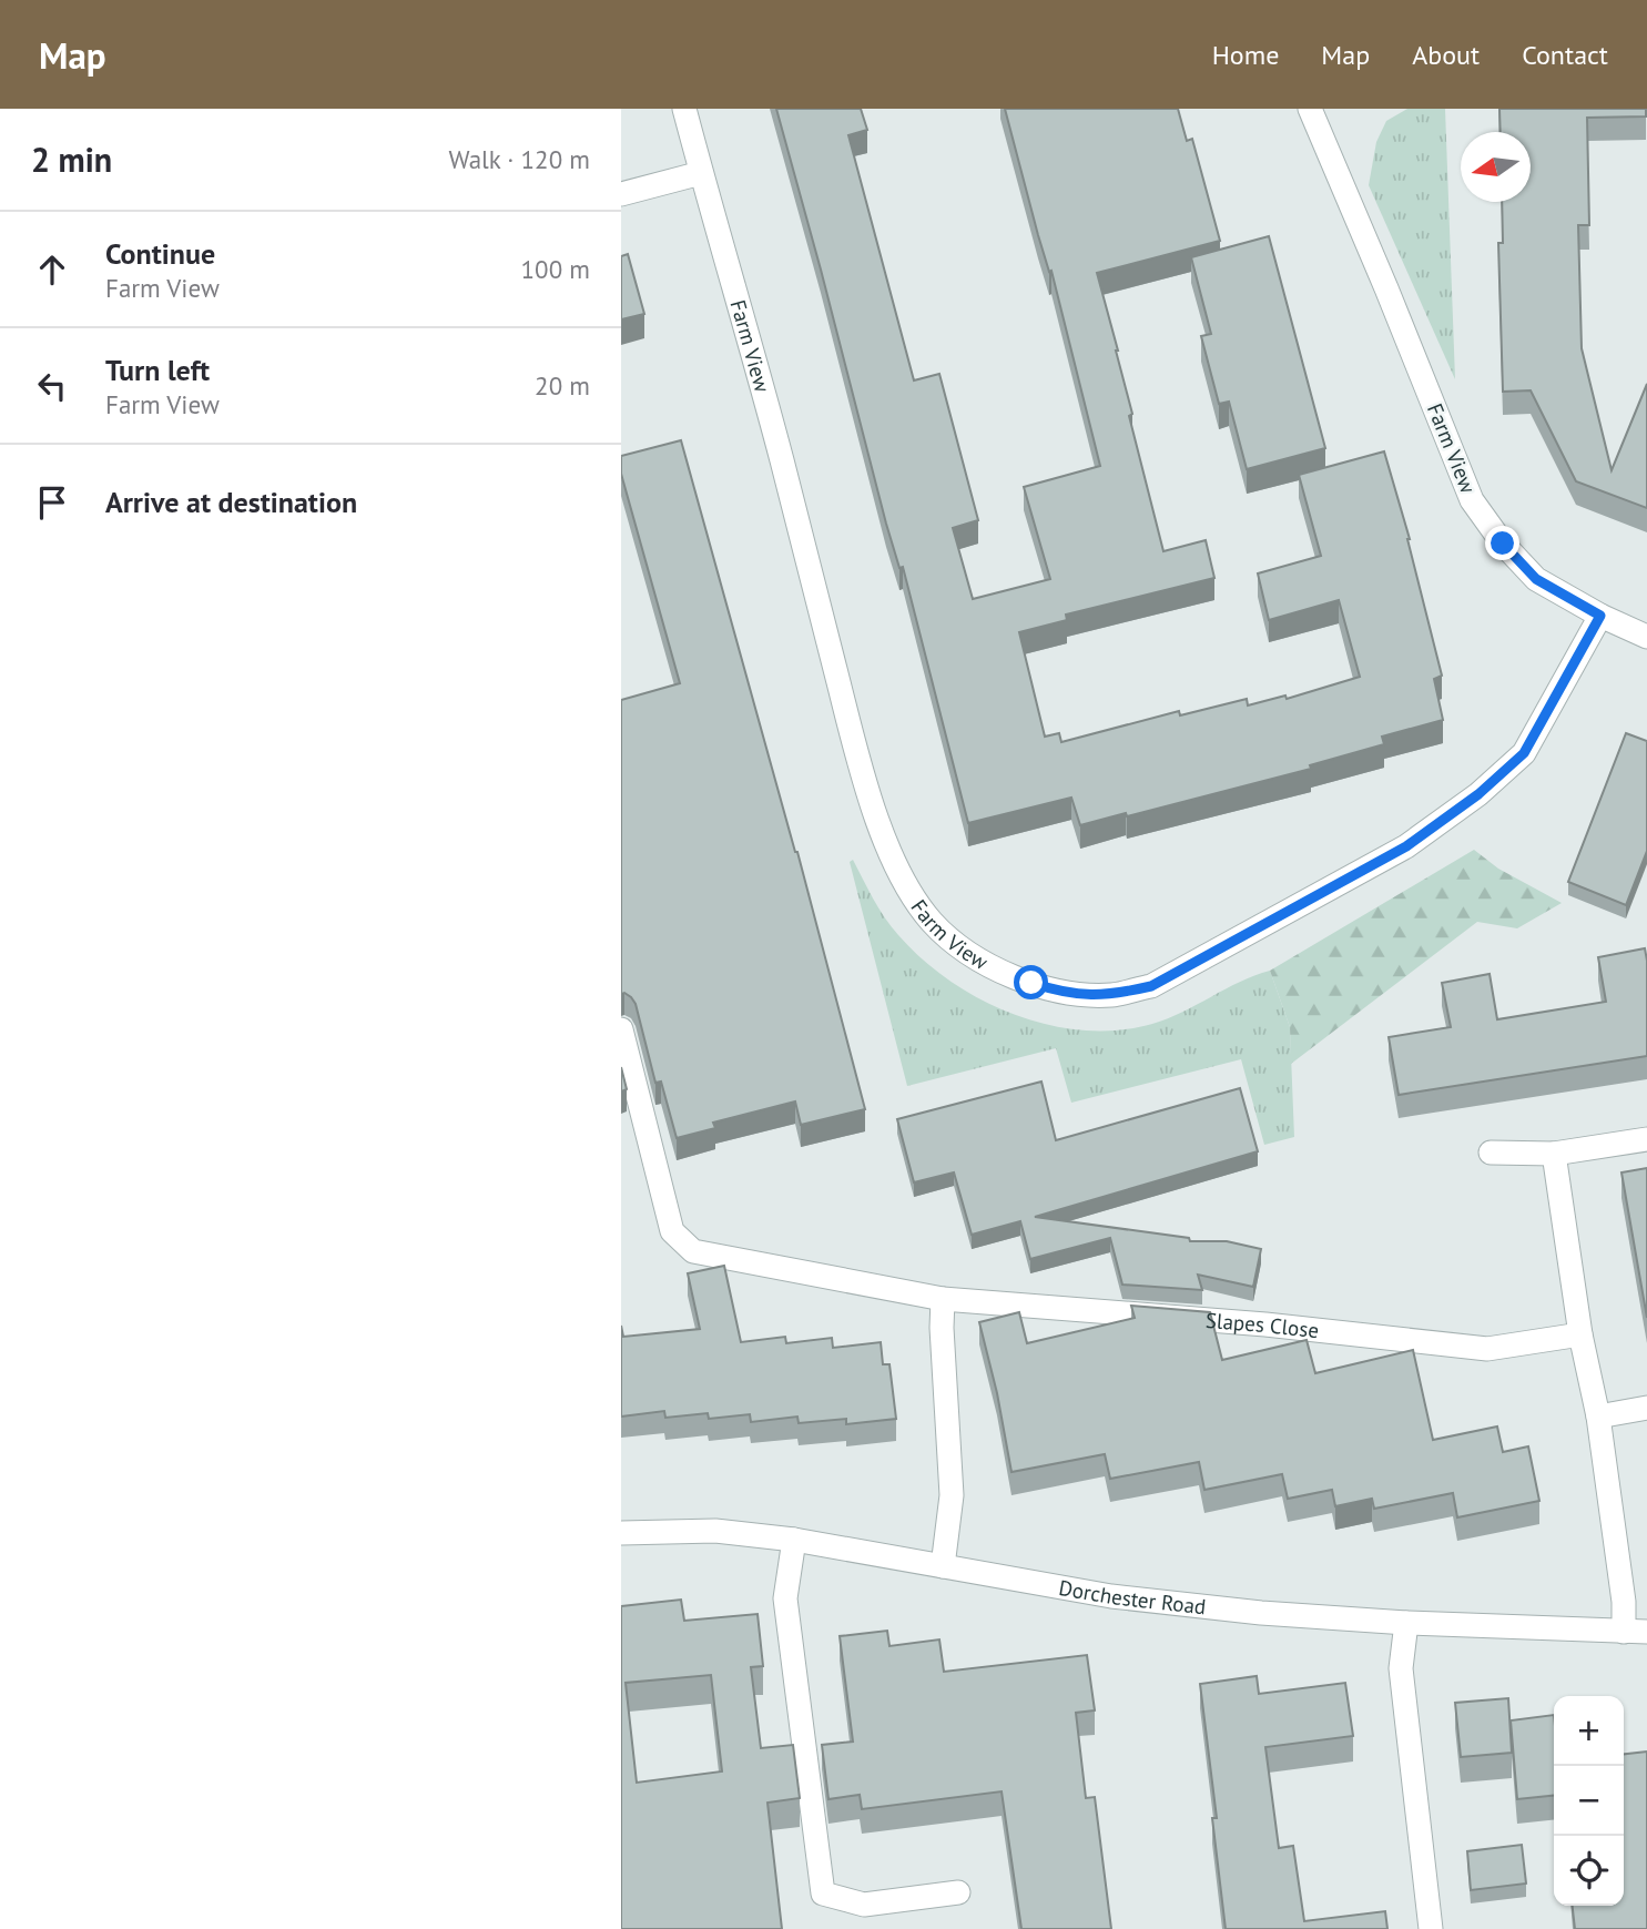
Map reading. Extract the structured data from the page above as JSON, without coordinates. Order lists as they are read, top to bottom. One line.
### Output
{"streets":{"street":["Farm View","Slapes Close","Dorchester Road"]},"north":"left","page":{"header":"Map","nav":["Home","Map","About","Contact"],"heading":["2 min","Walk · 120 m"],"list":[["Continue","Farm View","100 m"],["Turn left","Farm View","20 m"],"Arrive at destination"],"map_buttons":["+","−"]}}
